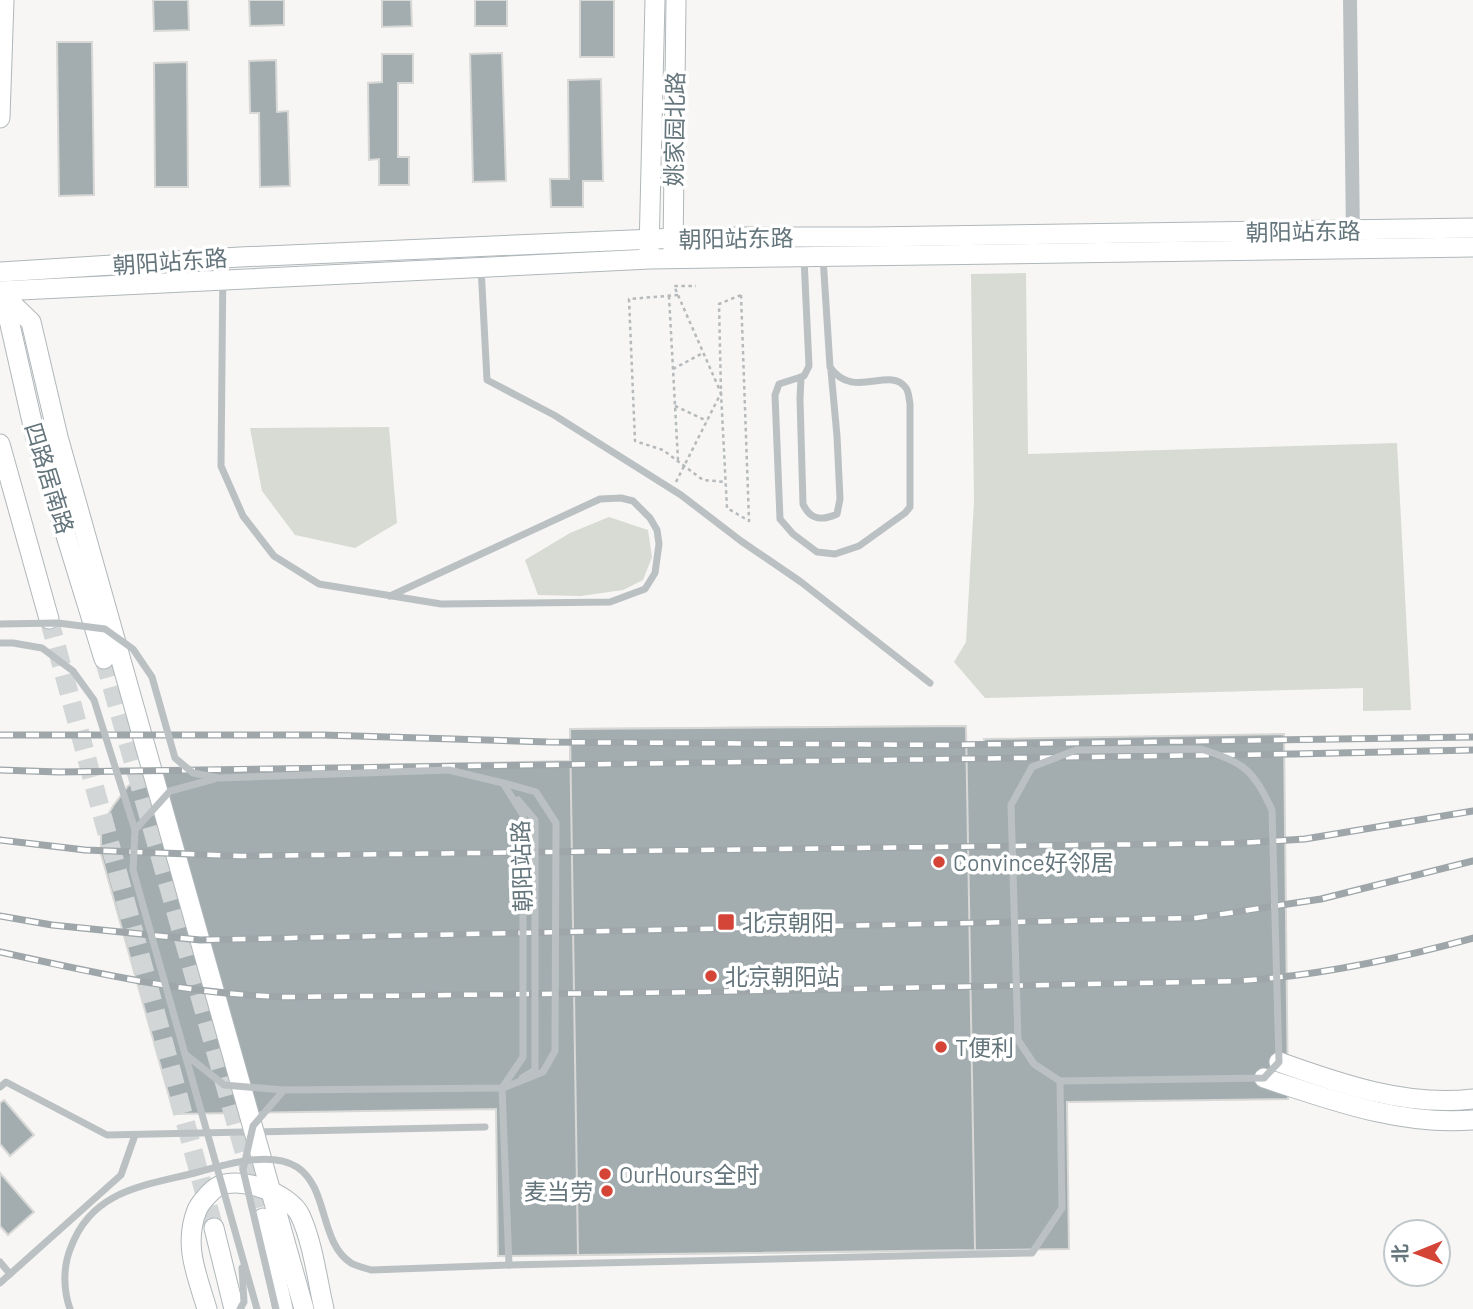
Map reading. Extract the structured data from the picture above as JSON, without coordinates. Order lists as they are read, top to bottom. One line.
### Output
{"streets":{"main road":["姚家园北路","朝阳站东路","四路居南路"],"lane":["朝阳站路"]},"crossings":[["姚家园北路","朝阳站东路"],["朝阳站东路","四路居南路"]],"places":{"other":["Convince好邻居","北京朝阳站","T便利","OurHours全时","麦当劳"],"transit":["北京朝阳"]},"north":"left"}
